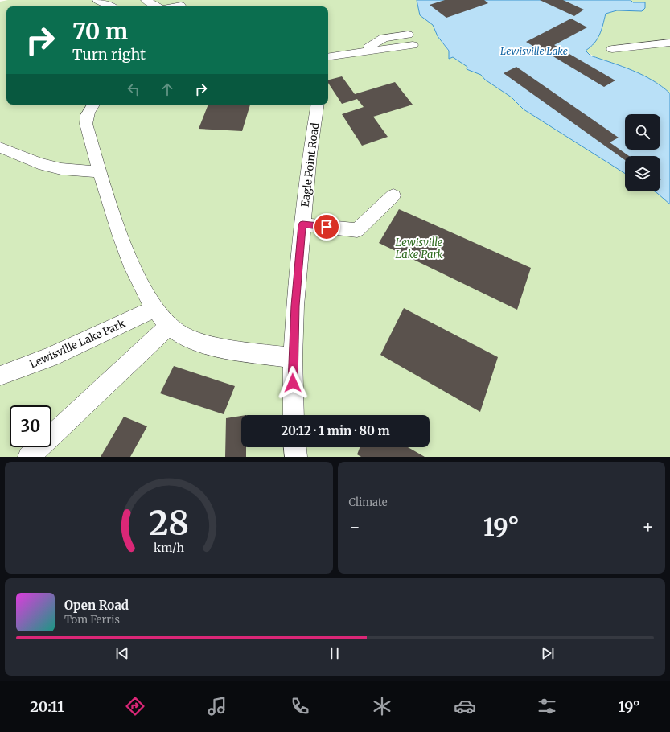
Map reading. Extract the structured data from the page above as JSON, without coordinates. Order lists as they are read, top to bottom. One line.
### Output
{"streets":{"street":["Eagle Point Road","Lewisville Lake Park"]},"water":["Lewisville Lake"],"parks":["Lewisville Lake Park"],"page":{"turn":["70 m","Turn right"],"limit":"30","trip":"20:12 · 1 min · 80 m","tile":"Climate","heat":["−","19°","+"],"song":["Open Road","Tom Ferris"],"tabs":["20:11","19°"],"gauge":["28","km/h"]}}
